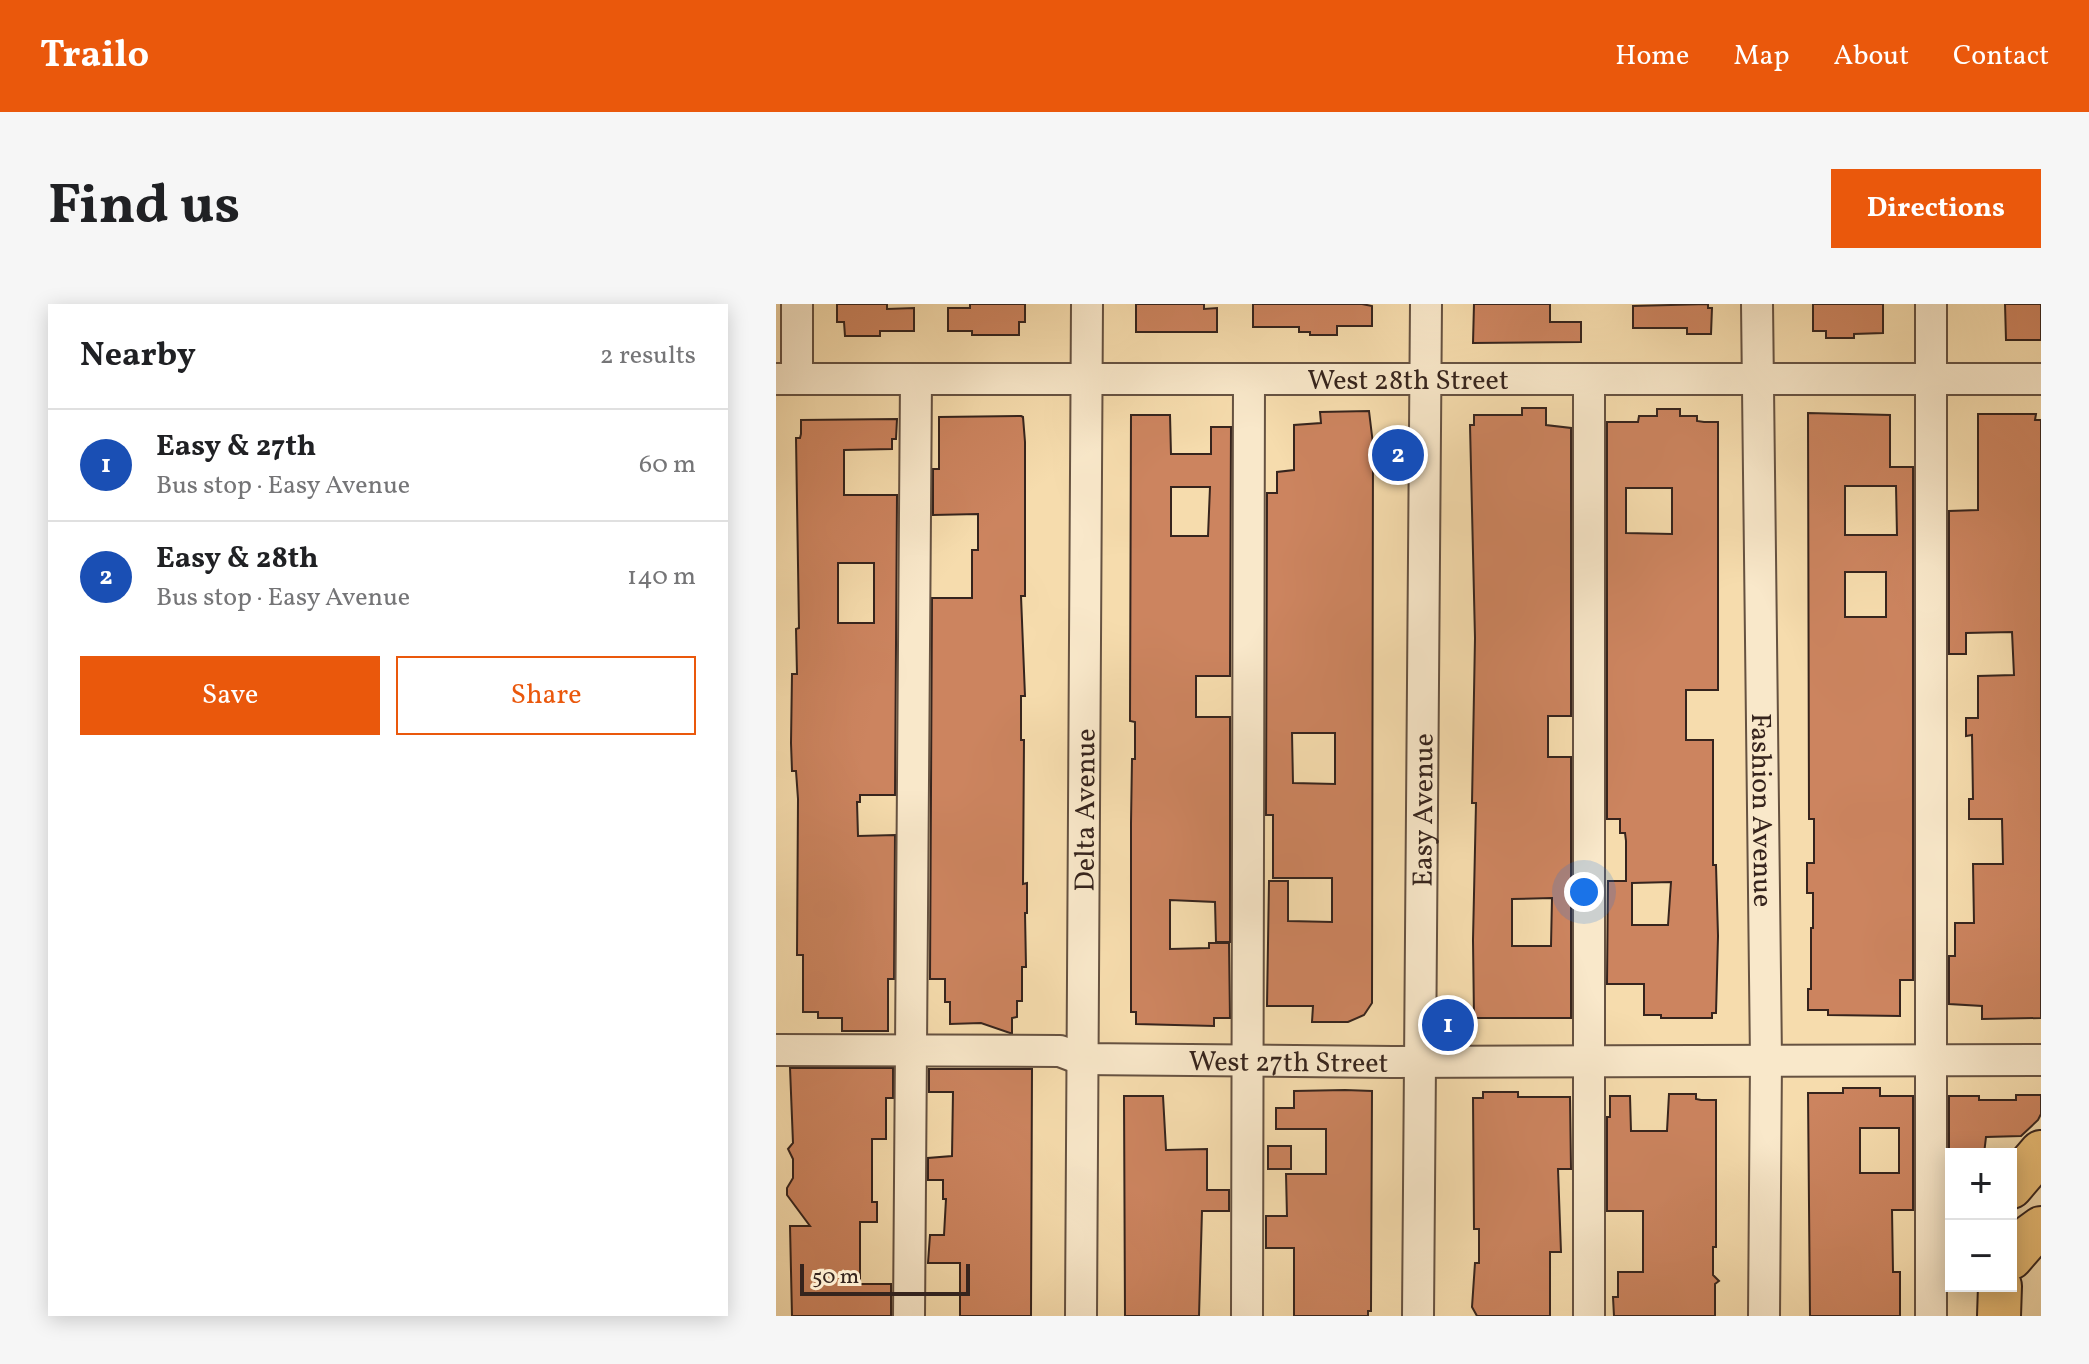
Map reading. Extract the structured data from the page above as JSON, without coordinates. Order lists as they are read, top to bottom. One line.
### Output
{"streets":{"street":["West 28th Street","Delta Avenue","Easy Avenue","Fashion Avenue","West 27th Street"]},"crossings":[["West 28th Street","Delta Avenue"],["West 28th Street","Easy Avenue"],["West 28th Street","Fashion Avenue"],["Delta Avenue","West 27th Street"],["Easy Avenue","West 27th Street"],["Fashion Avenue","West 27th Street"]],"scale_bar":"50 m","page":{"header":"Trailo","nav":["Home","Map","About","Contact"],"title":"Find us","buttons":["Directions",["Save","Share"]],"heading":["Nearby","2 results"],"list":[{"mark":"1","name":"Easy & 27th","note":"Bus stop · Easy Avenue","value":"60 m"},{"mark":"2","name":"Easy & 28th","note":"Bus stop · Easy Avenue","value":"140 m"}],"pins":["2","1"],"map_buttons":["+","−"],"scale":"50 m"}}
